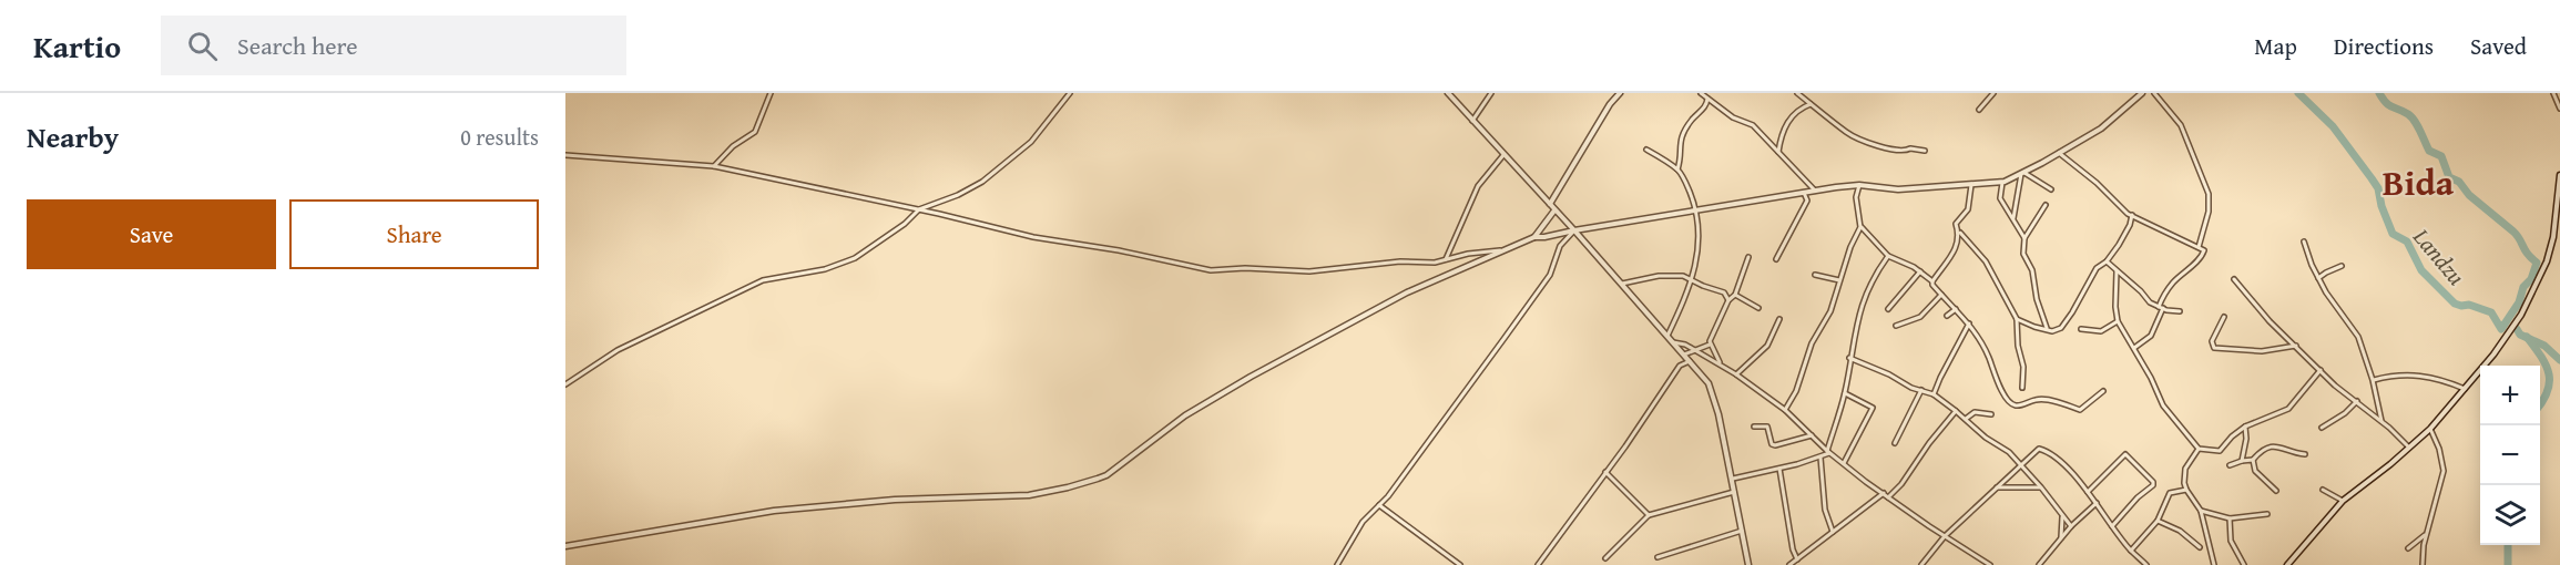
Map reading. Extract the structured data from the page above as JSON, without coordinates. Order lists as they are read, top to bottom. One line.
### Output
{"districts":["Bida"],"water":["Landzu"],"page":{"header":"Kartio","search":"Search here","nav":["Map","Directions","Saved"],"heading":["Nearby","0 results"],"buttons":["Save","Share"],"map_buttons":["+","−"]}}
